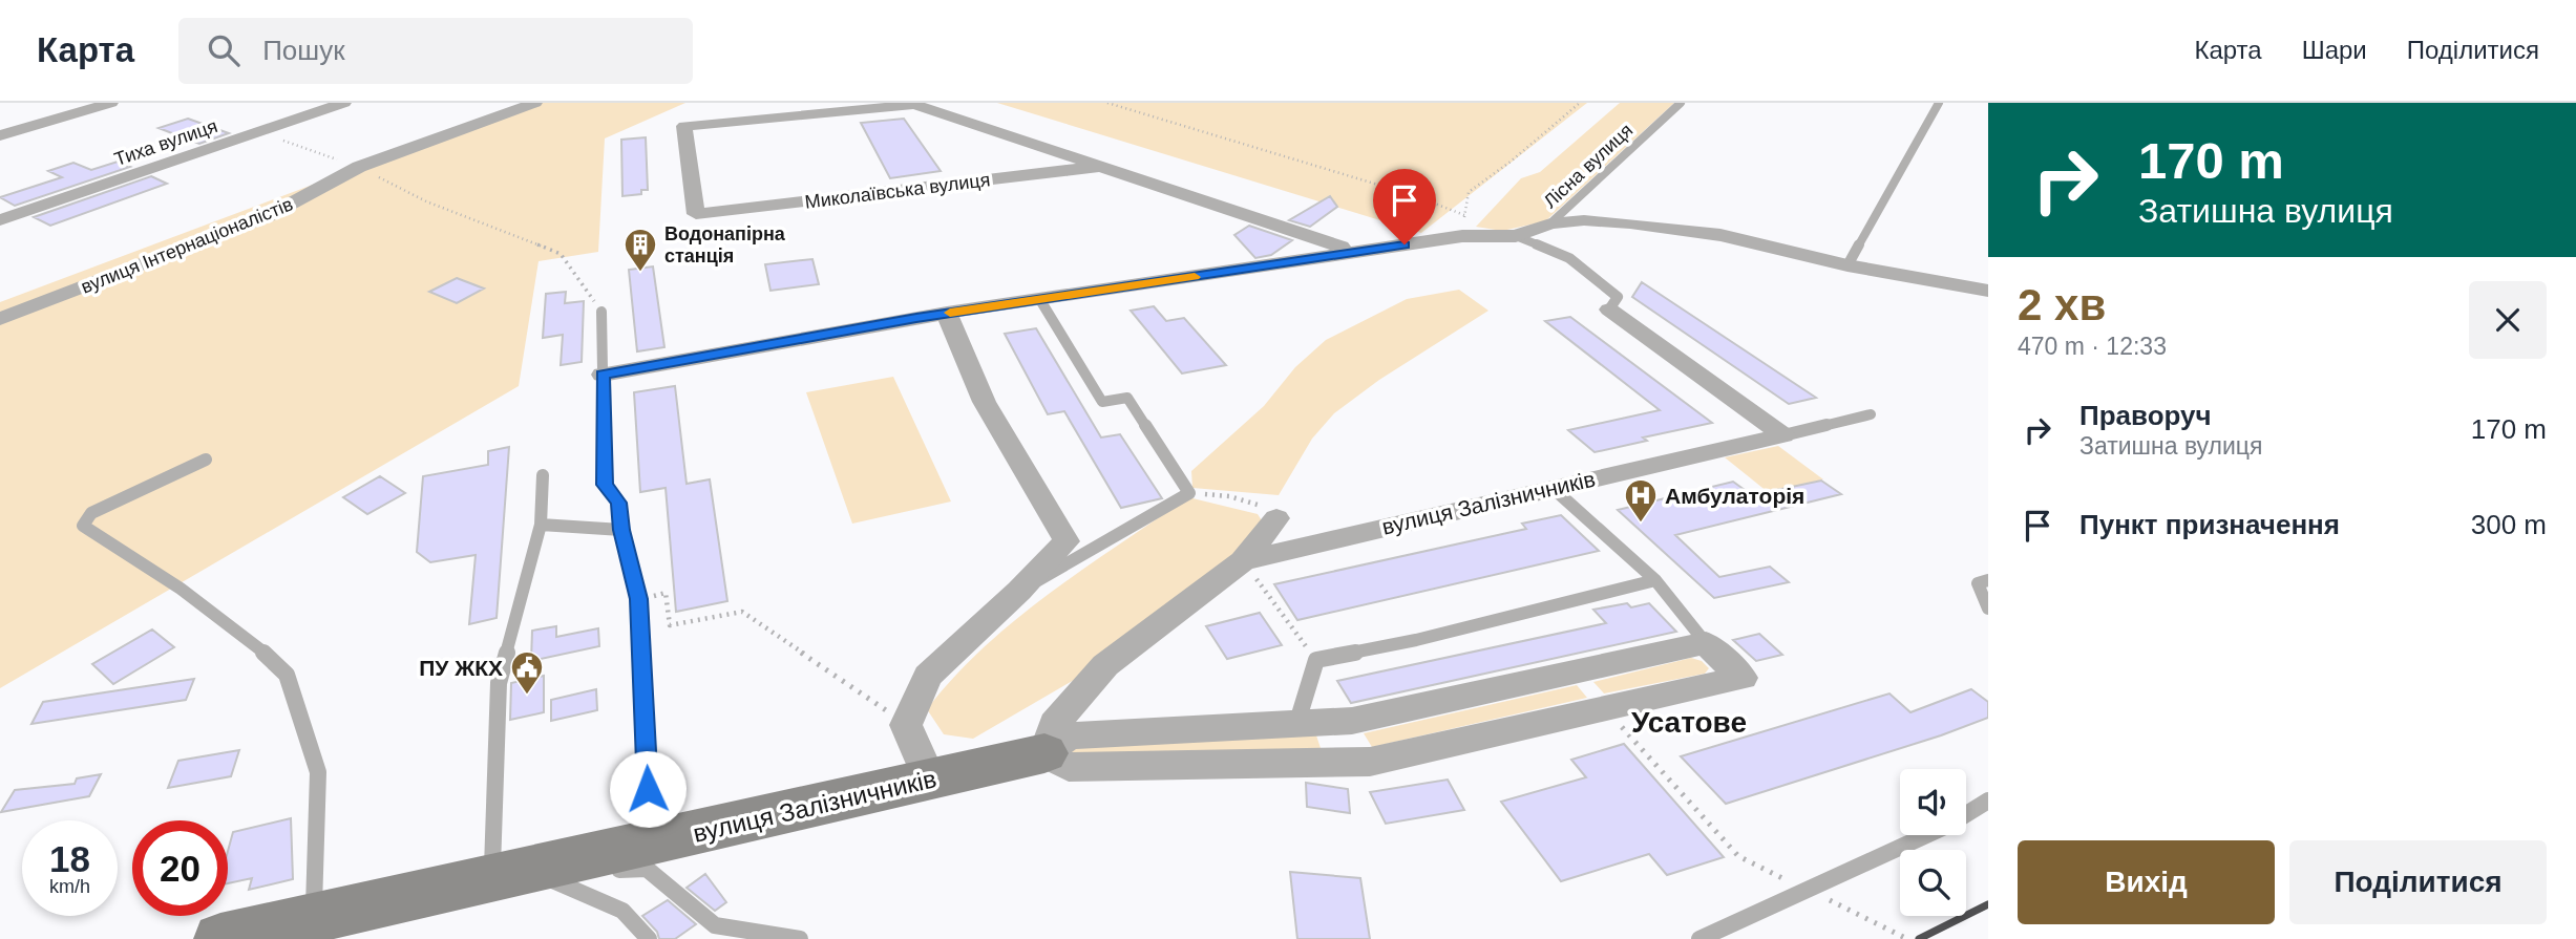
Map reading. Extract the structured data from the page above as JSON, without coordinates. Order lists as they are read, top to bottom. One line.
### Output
{"streets":{"street":["Тиха вулиця","Миколаївська вулиця","вулиця Інтернаціоналістів","вулиця Залізничників"],"lane":["Лісна вулиця"]},"districts":["Усатове"],"places":{"building":["Водонапірна станція"],"hospital":["Амбулаторія"],"public building":["ПУ ЖКХ"]},"page":{"header":"Карта","search":"Пошук","nav":["Карта","Шари","Поділитися"],"turn":["170 m","Затишна вулиця"],"heading":["2 хв","470 m · 12:33"],"list":[{"name":"Праворуч","note":"Затишна вулиця","value":"170 m"},{"name":"Пункт призначення","value":"300 m"}],"speed":"18 km/h","limit":"20","buttons":["Вихід","Поділитися"]}}
